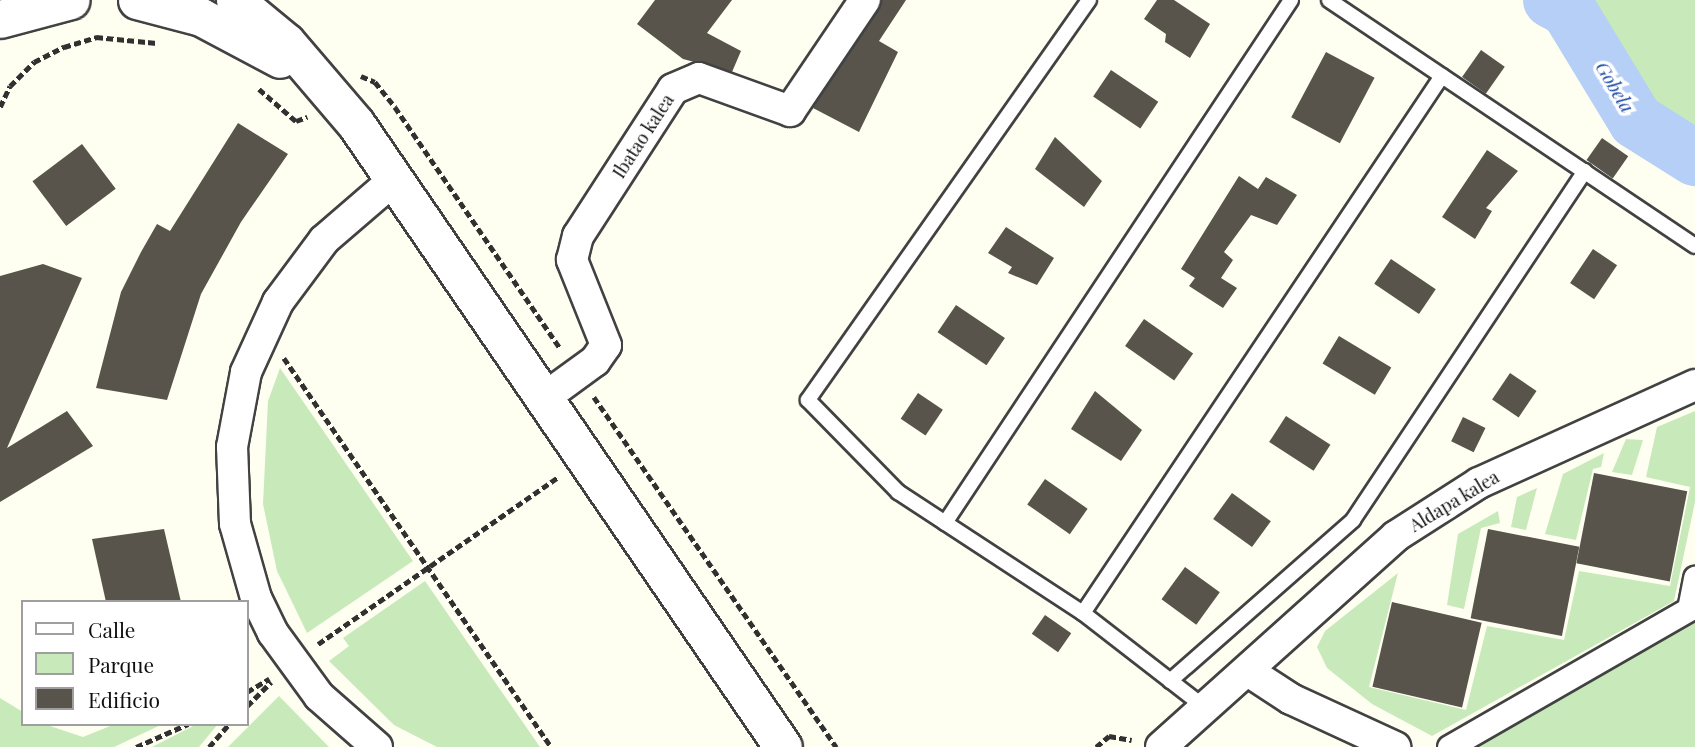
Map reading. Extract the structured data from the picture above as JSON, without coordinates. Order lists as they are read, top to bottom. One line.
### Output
{"streets":{"street":["Ibatao kalea","Aldapa kalea"]},"water":["Gobela"],"legend":["Calle","Parque","Edificio"]}
